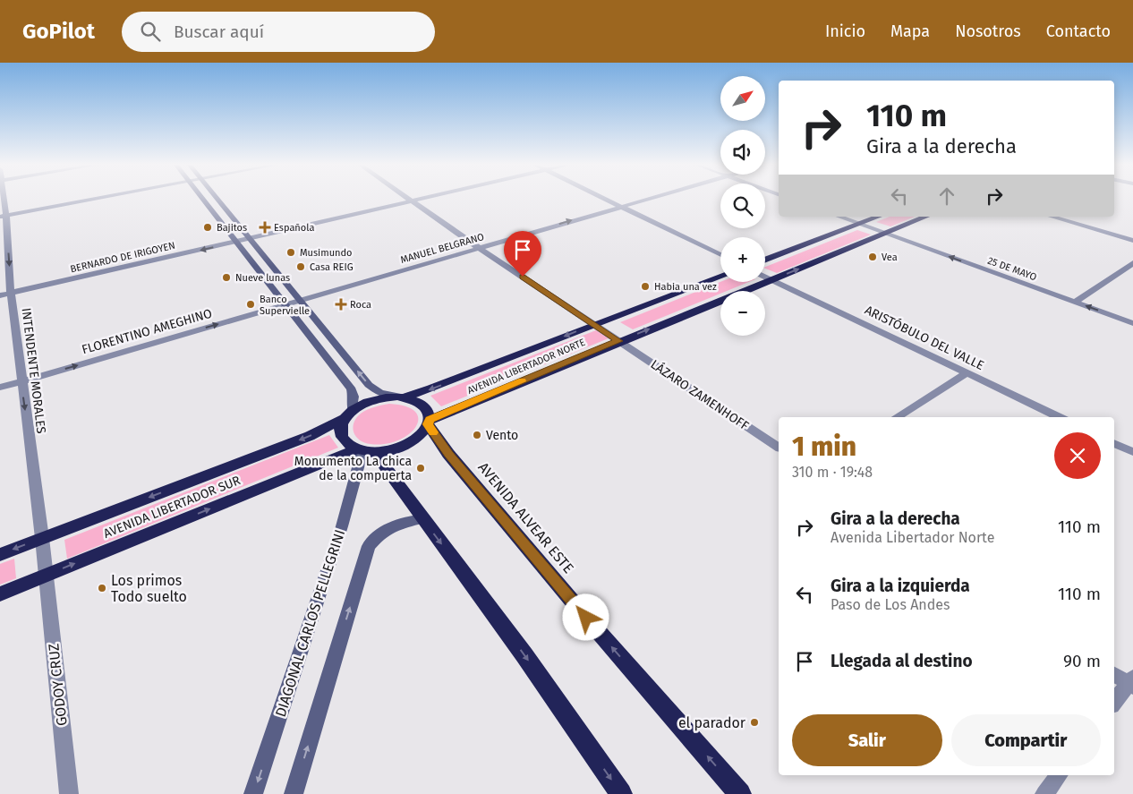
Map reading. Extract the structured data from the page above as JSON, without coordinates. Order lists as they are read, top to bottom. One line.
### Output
{"streets":{"highway":["AVENIDA LIBERTADOR NORTE","AVENIDA LIBERTADOR SUR","AVENIDA ALVEAR ESTE"],"main road":["DIAGONAL CARLOS PELLEGRINI"],"street":["MANUEL BELGRANO","BERNARDO DE IRIGOYEN","25 DE MAYO","FLORENTINO AMEGHINO","ARISTÓBULO DEL VALLE","INTENDENTE MORALES","LÁZARO ZAMENHOFF","GODOY CRUZ"]},"crossings":[["MANUEL BELGRANO","FLORENTINO AMEGHINO"],["MANUEL BELGRANO","LÁZARO ZAMENHOFF"],["BERNARDO DE IRIGOYEN","INTENDENTE MORALES"],["BERNARDO DE IRIGOYEN","LÁZARO ZAMENHOFF"],["25 DE MAYO","AVENIDA LIBERTADOR NORTE"],["FLORENTINO AMEGHINO","INTENDENTE MORALES"],["ARISTÓBULO DEL VALLE","AVENIDA LIBERTADOR NORTE"],["AVENIDA LIBERTADOR NORTE","LÁZARO ZAMENHOFF"],["AVENIDA LIBERTADOR NORTE","AVENIDA LIBERTADOR SUR"],["AVENIDA LIBERTADOR NORTE","AVENIDA ALVEAR ESTE"],["AVENIDA LIBERTADOR NORTE","DIAGONAL CARLOS PELLEGRINI"],["INTENDENTE MORALES","AVENIDA LIBERTADOR SUR"],["INTENDENTE MORALES","GODOY CRUZ"],["AVENIDA LIBERTADOR SUR","AVENIDA ALVEAR ESTE"],["AVENIDA LIBERTADOR SUR","DIAGONAL CARLOS PELLEGRINI"],["AVENIDA LIBERTADOR SUR","GODOY CRUZ"],["AVENIDA ALVEAR ESTE","DIAGONAL CARLOS PELLEGRINI"]],"one_way":["MANUEL BELGRANO","FLORENTINO AMEGHINO","INTENDENTE MORALES"],"places":{"other":["Bajitos","Musimundo","Vea","Casa REIG","Nueve lunas","Habia una vez","Banco Supervielle","Vento","Monumento La chica de la compuerta","Los primos Todo suelto","el parador"],"health":["Española","Roca"]},"north":"top right","page":{"header":"GoPilot","search":"Buscar aquí","nav":["Inicio","Mapa","Nosotros","Contacto"],"map_buttons":["+","−"],"turn":["110 m","Gira a la derecha"],"heading":["1 min","310 m · 19:48"],"list":[{"name":"Gira a la derecha","note":"Avenida Libertador Norte","value":"110 m"},{"name":"Gira a la izquierda","note":"Paso de Los Andes","value":"110 m"},{"name":"Llegada al destino","value":"90 m"}],"buttons":["Salir","Compartir"]}}
